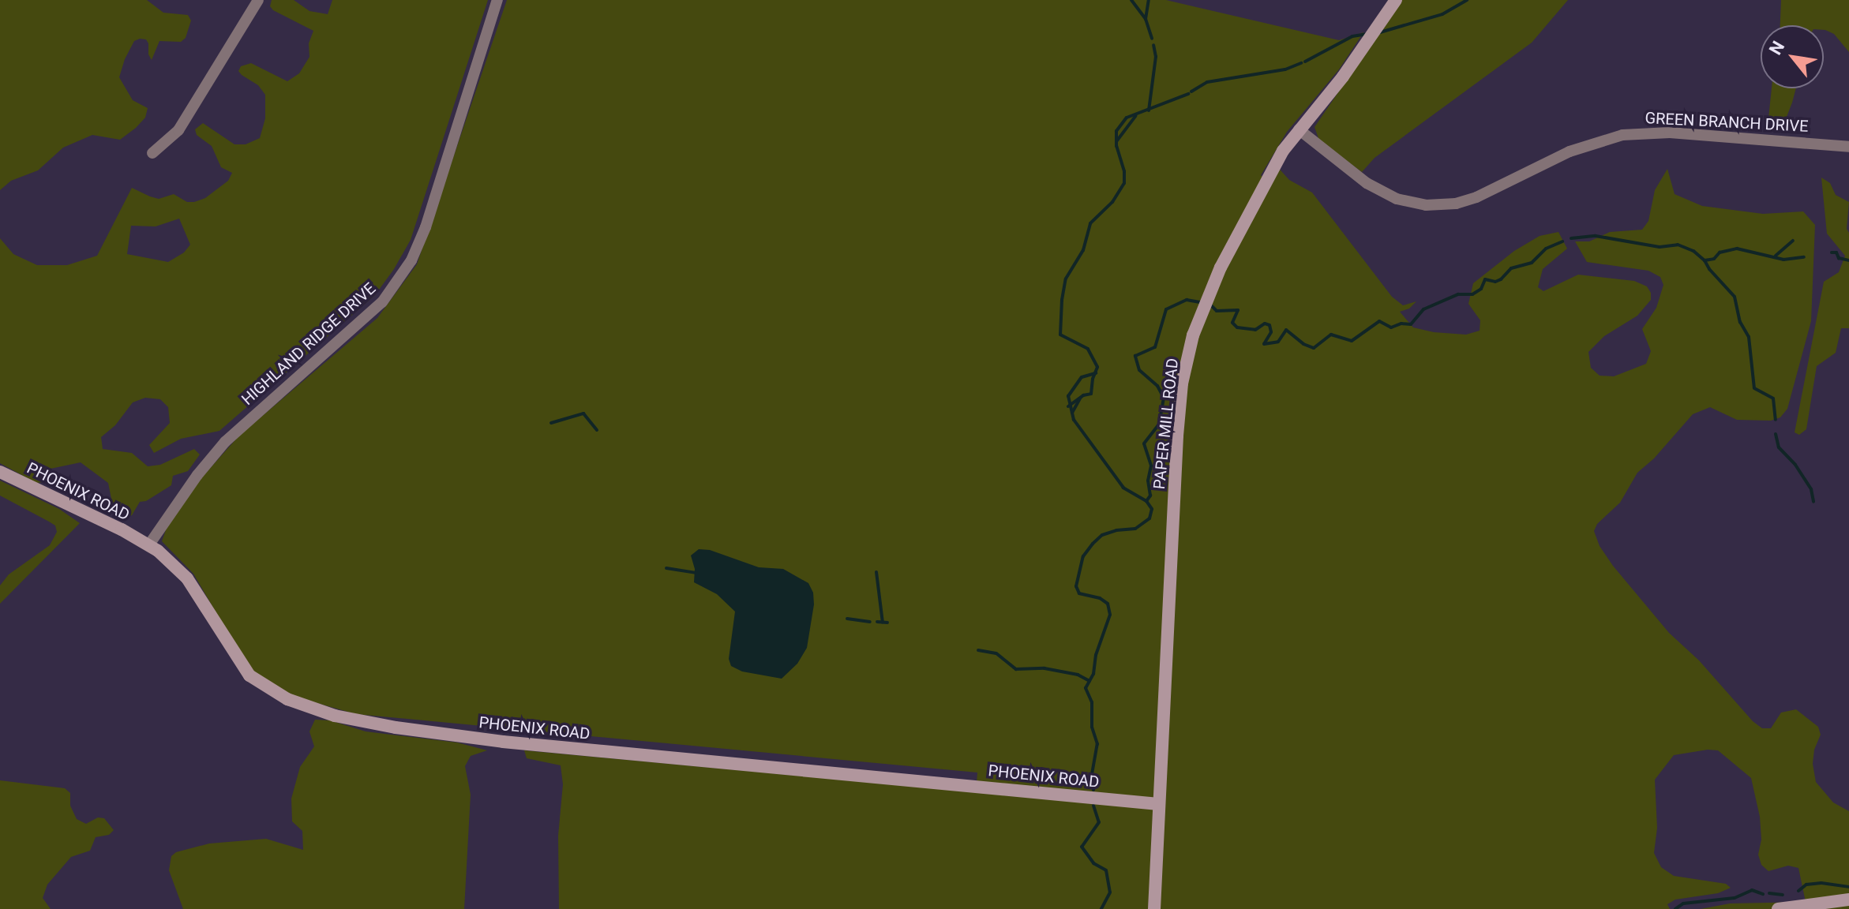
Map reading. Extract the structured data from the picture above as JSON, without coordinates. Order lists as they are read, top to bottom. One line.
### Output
{"streets":{"street":["GREEN BRANCH DRIVE","HIGHLAND RIDGE DRIVE","PAPER MILL ROAD","PHOENIX ROAD"]},"crossings":[["GREEN BRANCH DRIVE","PAPER MILL ROAD"],["HIGHLAND RIDGE DRIVE","PHOENIX ROAD"],["PAPER MILL ROAD","PHOENIX ROAD"]],"north":"top left"}
